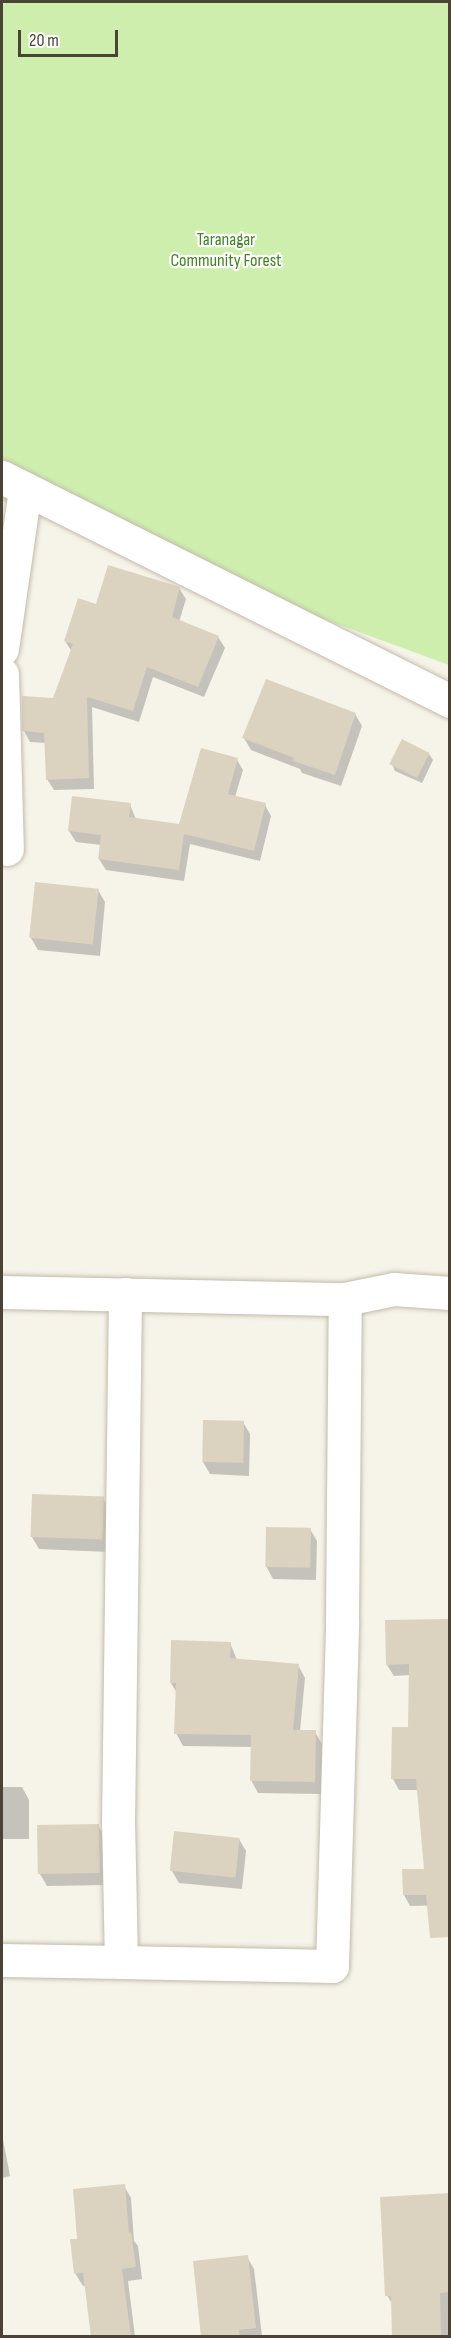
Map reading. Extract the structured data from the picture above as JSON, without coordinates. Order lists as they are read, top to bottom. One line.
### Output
{"parks":["Taranagar Community Forest"],"scale_bar":"20 m"}
